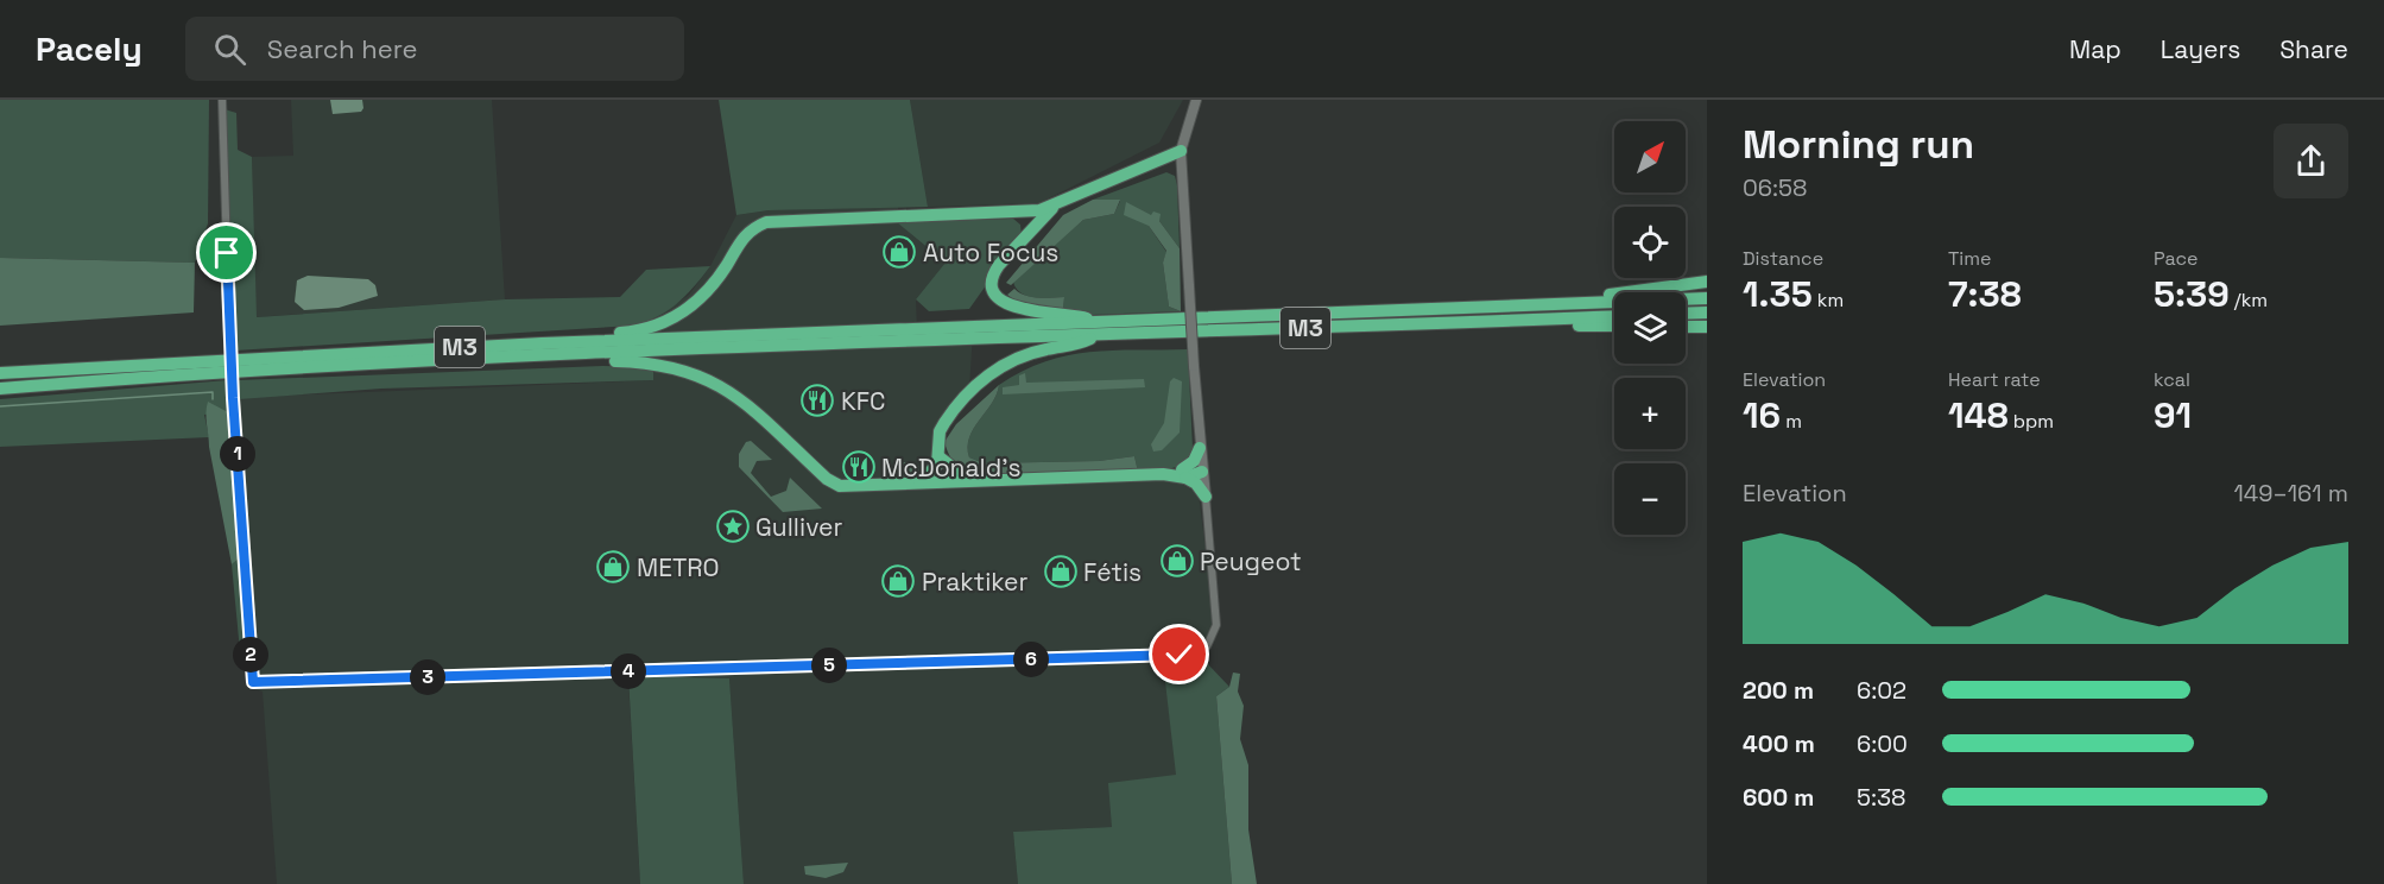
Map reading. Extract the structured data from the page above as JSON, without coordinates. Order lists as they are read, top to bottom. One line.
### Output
{"streets":{"highway":["M3"]},"places":{"shop":["Auto Focus","Peugeot","METRO","Fétis","Praktiker"],"restaurant":["KFC","McDonald's"],"place":["Gulliver"]},"north":"top right","page":{"header":"Pacely","search":"Search here","nav":["Map","Layers","Share"],"heading":["Morning run","06:58"],"map_buttons":["+","−"],"stats":[["Distance","1.35 km"],["Time","7:38"],["Pace","5:39 /km"],["Elevation","16 m"],["Heart rate","148 bpm"],["kcal","91"]],"pins":["1","2","6","5","4","3"],"chart":["Elevation","149–161 m"],"list":[{"name":"200 m","note":"6:02"},{"name":"400 m","note":"6:00"},{"name":"600 m","note":"5:38"}]}}
